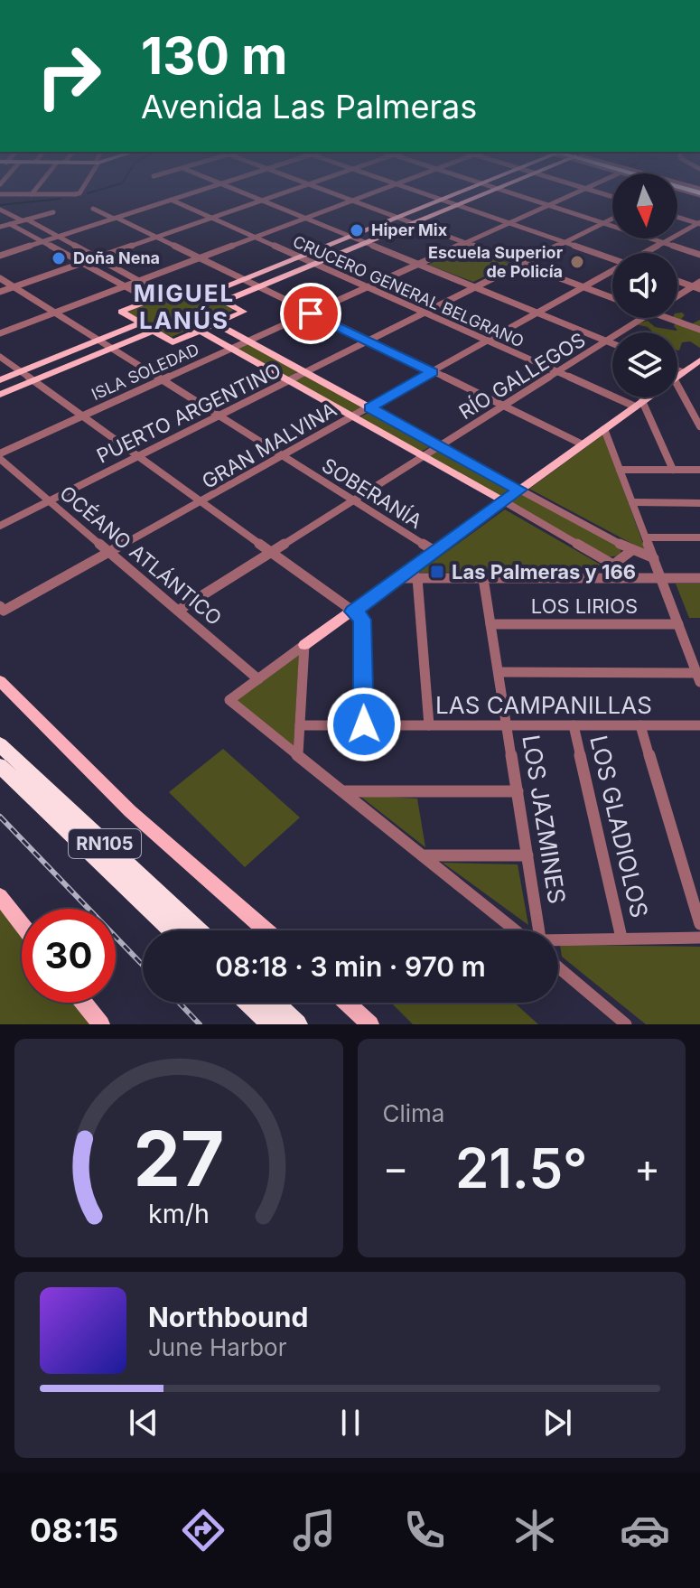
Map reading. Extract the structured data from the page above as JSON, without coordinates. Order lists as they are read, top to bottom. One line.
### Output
{"streets":{"highway":["RN105"],"street":["CRUCERO GENERAL BELGRANO","ISLA SOLEDAD","RÍO GALLEGOS","PUERTO ARGENTINO","GRAN MALVINA","SOBERANÍA","OCÉANO ATLÁNTICO","LOS LIRIOS","LAS CAMPANILLAS","LOS JAZMINES","LOS GLADIOLOS"]},"crossings":[["CRUCERO GENERAL BELGRANO","ISLA SOLEDAD"],["CRUCERO GENERAL BELGRANO","RÍO GALLEGOS"],["CRUCERO GENERAL BELGRANO","PUERTO ARGENTINO"],["CRUCERO GENERAL BELGRANO","GRAN MALVINA"],["ISLA SOLEDAD","SOBERANÍA"],["ISLA SOLEDAD","OCÉANO ATLÁNTICO"],["RÍO GALLEGOS","SOBERANÍA"],["RÍO GALLEGOS","OCÉANO ATLÁNTICO"],["PUERTO ARGENTINO","SOBERANÍA"],["PUERTO ARGENTINO","OCÉANO ATLÁNTICO"],["GRAN MALVINA","SOBERANÍA"],["GRAN MALVINA","OCÉANO ATLÁNTICO"],["LOS LIRIOS","LOS JAZMINES"],["LAS CAMPANILLAS","LOS JAZMINES"],["LAS CAMPANILLAS","LOS GLADIOLOS"]],"districts":["MIGUEL LANÚS"],"places":{"other":["Hiper Mix","Doña Nena","Escuela Superior de Policía"],"transit":["Las Palmeras y 166"]},"north":"bottom","page":{"turn":["130 m","Avenida Las Palmeras"],"limit":"30","trip":"08:18 · 3 min · 970 m","tile":"Clima","heat":["−","21.5°","+"],"song":["Northbound","June Harbor"],"tabs":"08:15","gauge":["27","km/h"]}}
